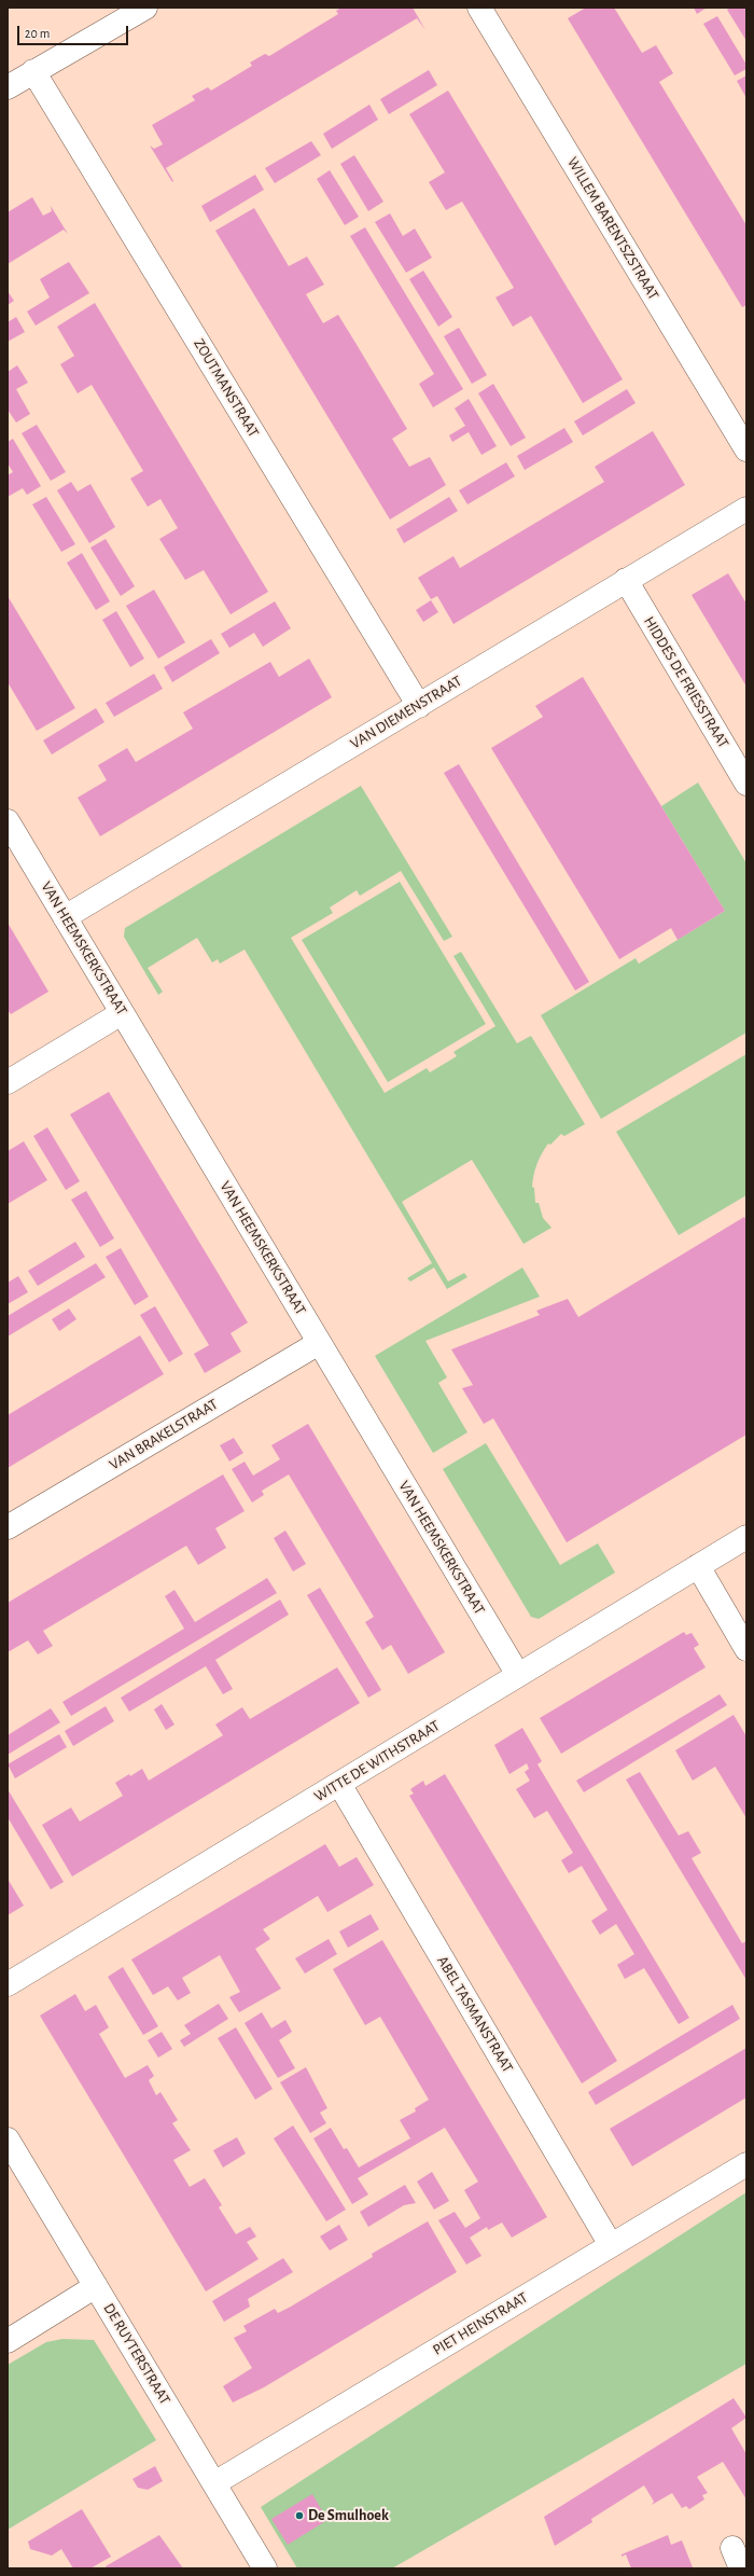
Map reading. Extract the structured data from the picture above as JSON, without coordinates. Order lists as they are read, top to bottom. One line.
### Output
{"streets":{"street":["WILLEM BARENTSZSTRAAT","ZOUTMANSTRAAT","HIDDES DE FRIESSTRAAT","VAN DIEMENSTRAAT","VAN HEEMSKERKSTRAAT","VAN BRAKELSTRAAT","WITTE DE WITHSTRAAT","ABEL TASMANSTRAAT","PIET HEINSTRAAT","DE RUYTERSTRAAT"]},"crossings":[["ZOUTMANSTRAAT","VAN DIEMENSTRAAT"],["HIDDES DE FRIESSTRAAT","VAN DIEMENSTRAAT"],["VAN DIEMENSTRAAT","VAN HEEMSKERKSTRAAT"],["VAN HEEMSKERKSTRAAT","VAN BRAKELSTRAAT"],["VAN HEEMSKERKSTRAAT","WITTE DE WITHSTRAAT"],["WITTE DE WITHSTRAAT","ABEL TASMANSTRAAT"],["ABEL TASMANSTRAAT","PIET HEINSTRAAT"],["PIET HEINSTRAAT","DE RUYTERSTRAAT"]],"places":["De Smulhoek"],"scale_bar":"20 m"}
